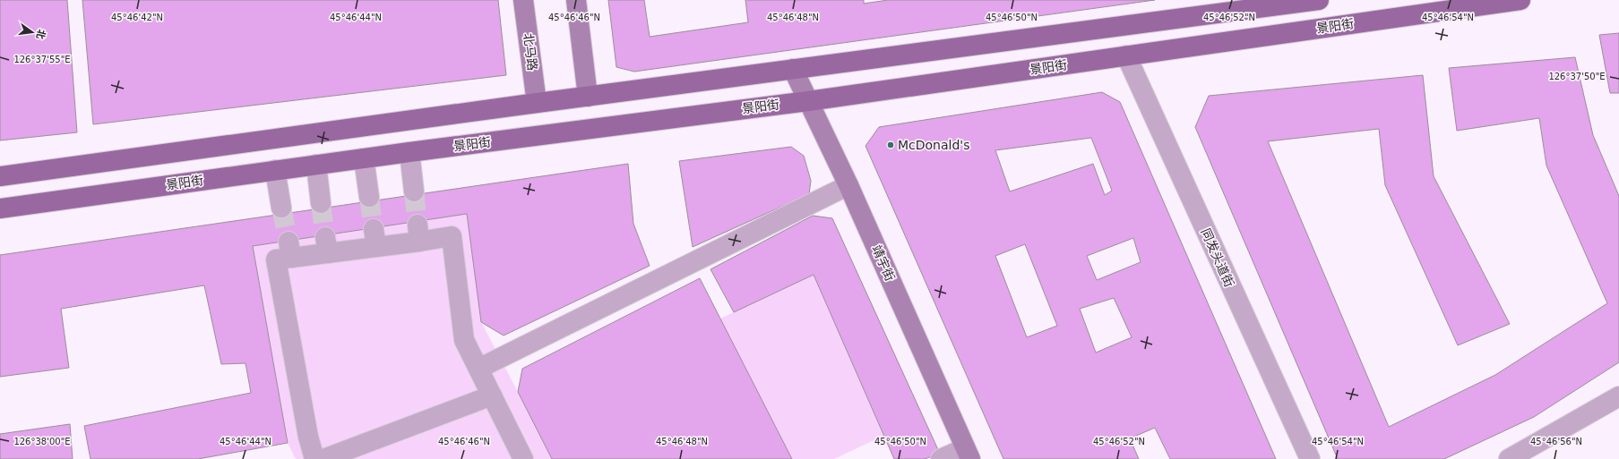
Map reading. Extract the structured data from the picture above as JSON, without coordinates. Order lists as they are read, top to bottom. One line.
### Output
{"streets":{"main road":["景阳街","北马路","靖宇街"],"street":["同发头道街"]},"crossings":[["景阳街","同发头道街"],["景阳街","靖宇街"]],"places":["McDonald's"],"north":"right","coordinates":["45°46'42\"N","45°46'44\"N","45°46'46\"N","45°46'48\"N","45°46'50\"N","45°46'52\"N","45°46'54\"N","126°37'55\"E","126°37'50\"E","45°46'56\"N","126°38'00\"E"]}
